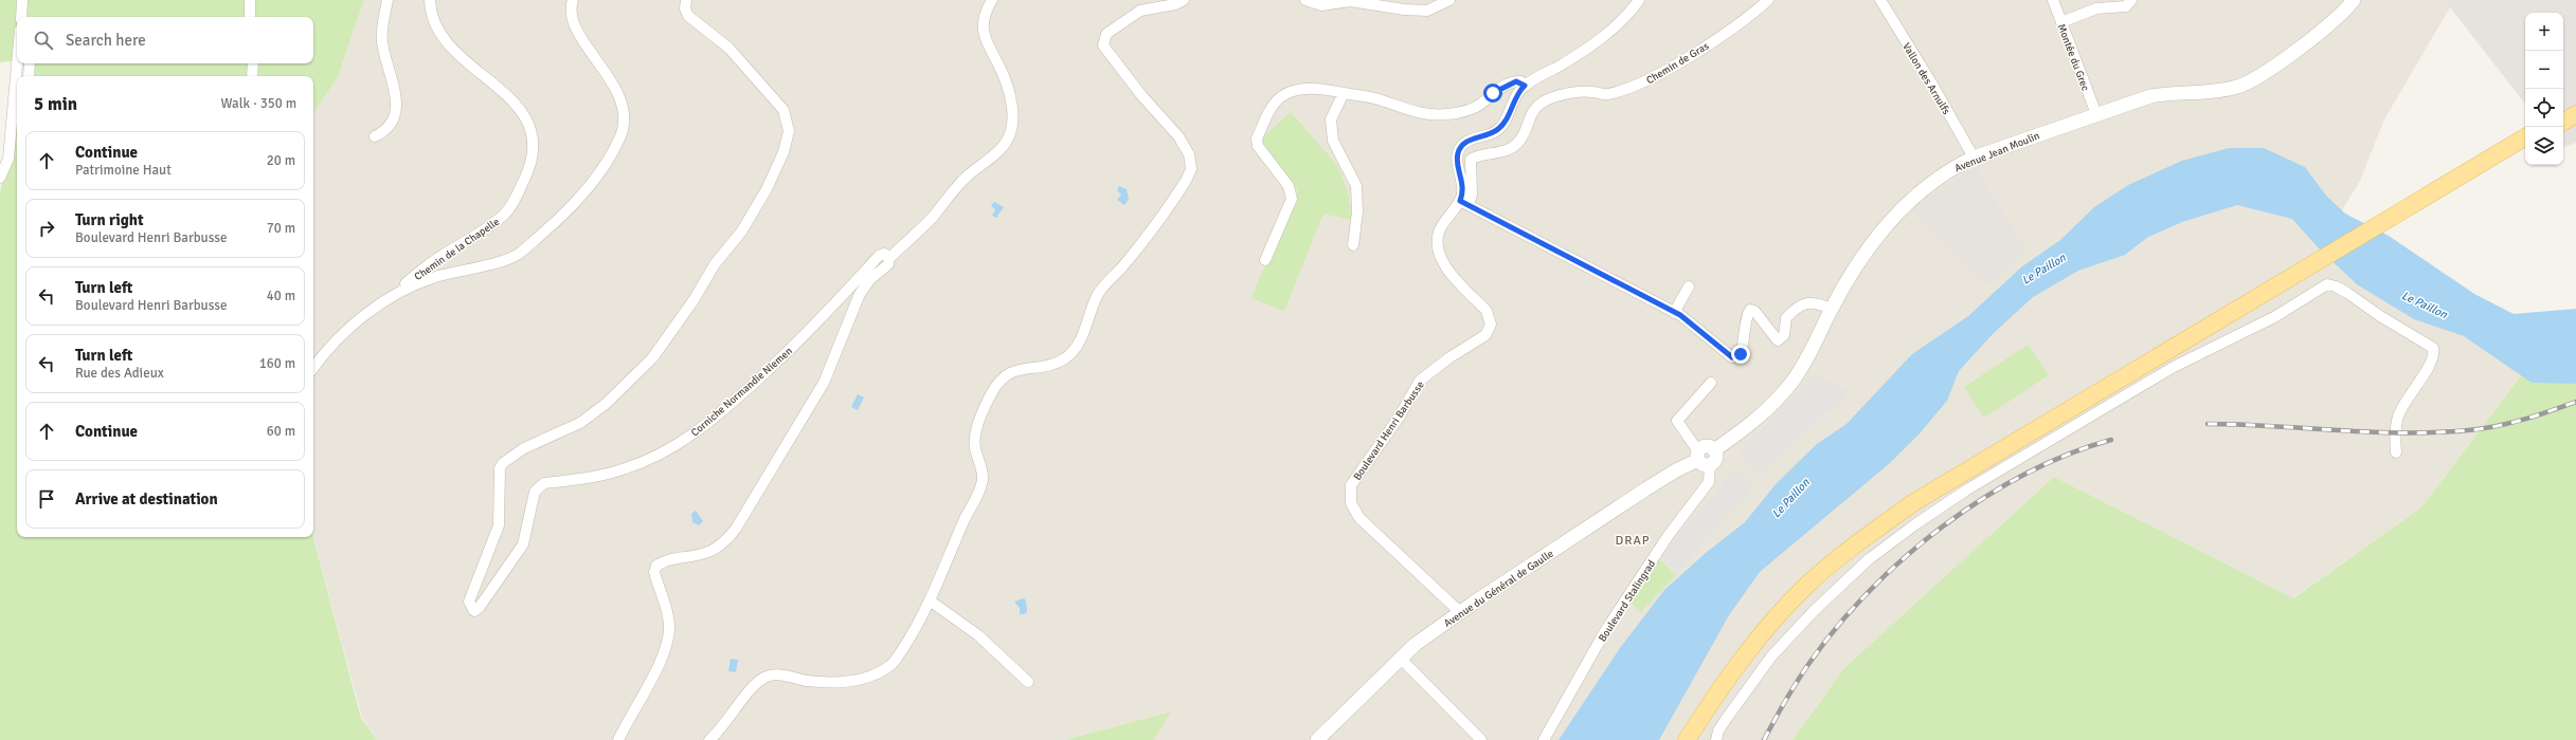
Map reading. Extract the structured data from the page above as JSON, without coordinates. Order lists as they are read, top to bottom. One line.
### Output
{"streets":{"street":["Montée du Grec","Chemin de Gras","Vallon des Arnulfs","Avenue Jean Moulin","Chemin de la Chapelle","Corniche Normandie Niemen","Boulevard Henri Barbusse","Avenue du Général de Gaulle","Boulevard Stalingrad"]},"crossings":[["Montée du Grec","Avenue Jean Moulin"],["Chemin de Gras","Boulevard Henri Barbusse"],["Vallon des Arnulfs","Avenue Jean Moulin"],["Avenue Jean Moulin","Avenue du Général de Gaulle"],["Avenue Jean Moulin","Boulevard Stalingrad"],["Boulevard Henri Barbusse","Avenue du Général de Gaulle"],["Avenue du Général de Gaulle","Boulevard Stalingrad"]],"districts":["DRAP"],"water":["Le Paillon"],"page":{"map_buttons":["+","−"],"search":"Search here","heading":["5 min","Walk · 350 m"],"list":[["Continue","Patrimoine Haut","20 m"],["Turn right","Boulevard Henri Barbusse","70 m"],["Turn left","Boulevard Henri Barbusse","40 m"],["Turn left","Rue des Adieux","160 m"],["Continue","60 m"],"Arrive at destination"]}}
